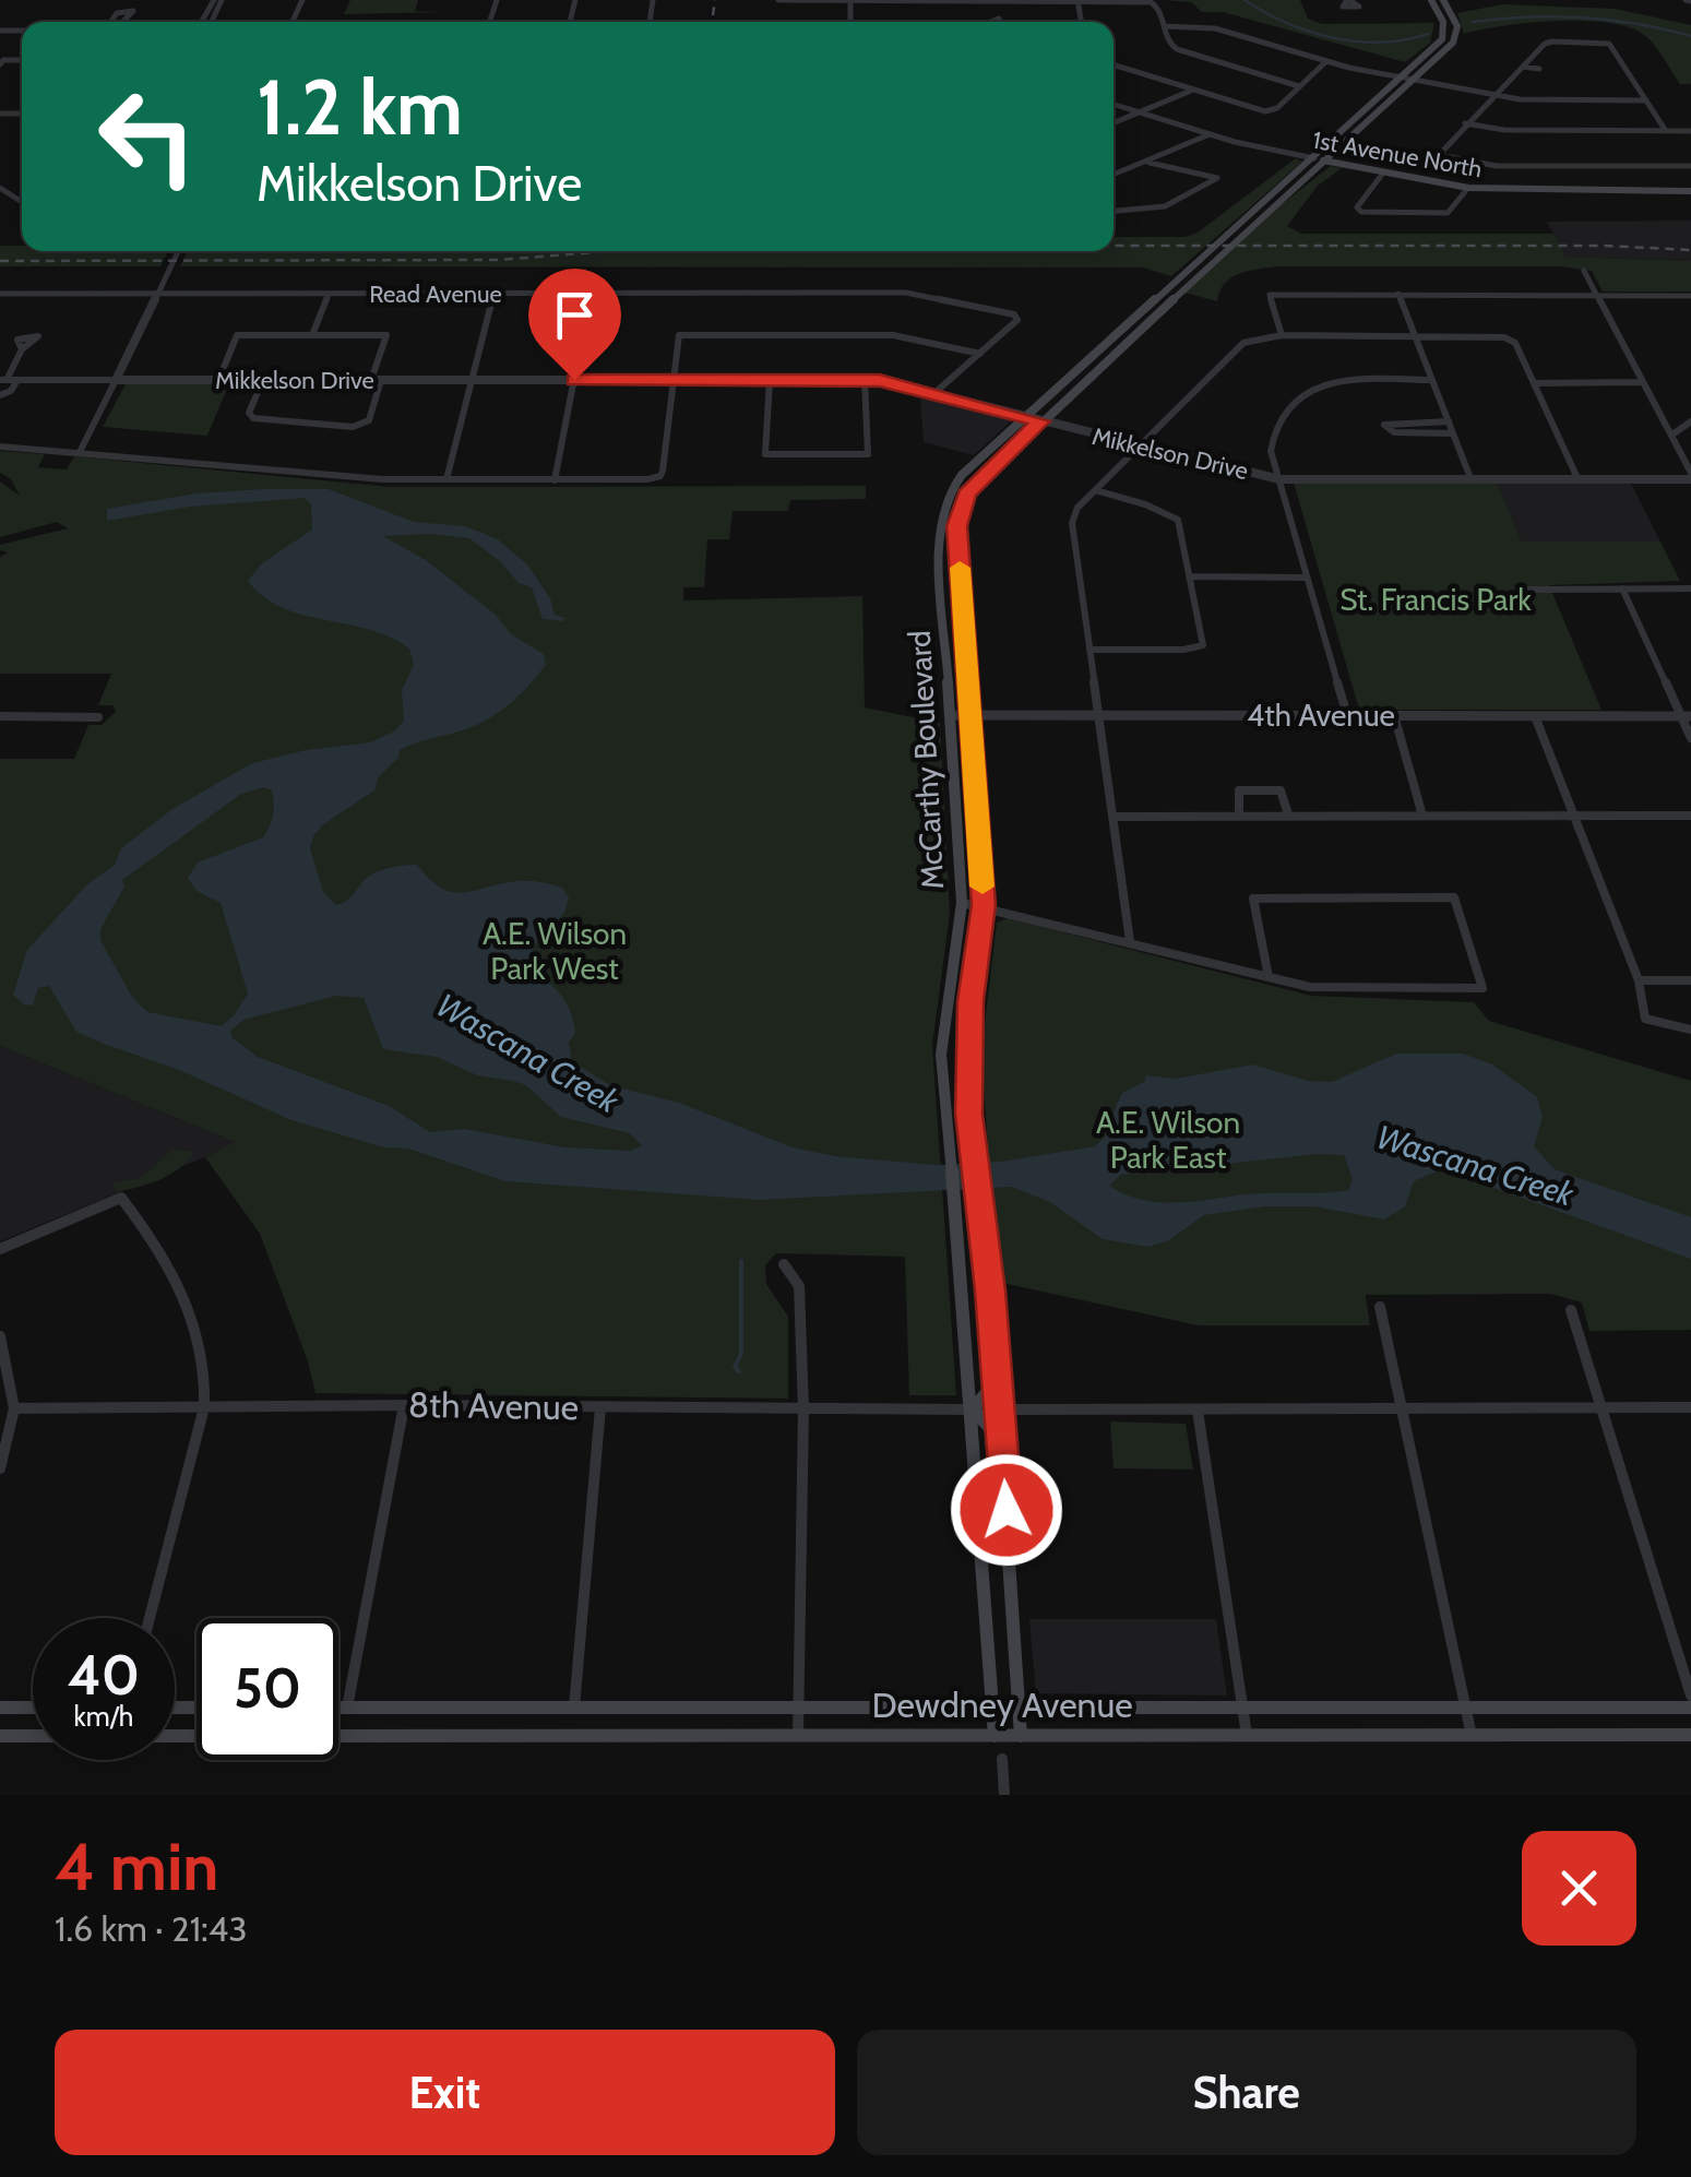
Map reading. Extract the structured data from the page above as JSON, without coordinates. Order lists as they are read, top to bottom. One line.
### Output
{"streets":{"main road":["1st Avenue North","McCarthy Boulevard","Dewdney Avenue"],"street":["Read Avenue","Mikkelson Drive","4th Avenue","8th Avenue"]},"crossings":[["1st Avenue North","McCarthy Boulevard"],["Read Avenue","Mikkelson Drive"],["Mikkelson Drive","McCarthy Boulevard"],["4th Avenue","McCarthy Boulevard"],["McCarthy Boulevard","8th Avenue"],["McCarthy Boulevard","Dewdney Avenue"]],"water":["Wascana Creek"],"parks":["St. Francis Park","A.E. Wilson Park West","A.E. Wilson Park East"],"page":{"turn":["1.2 km","Mikkelson Drive"],"speed":"40 km/h","limit":"50","heading":["4 min","1.6 km · 21:43"],"buttons":["Exit","Share"]}}
